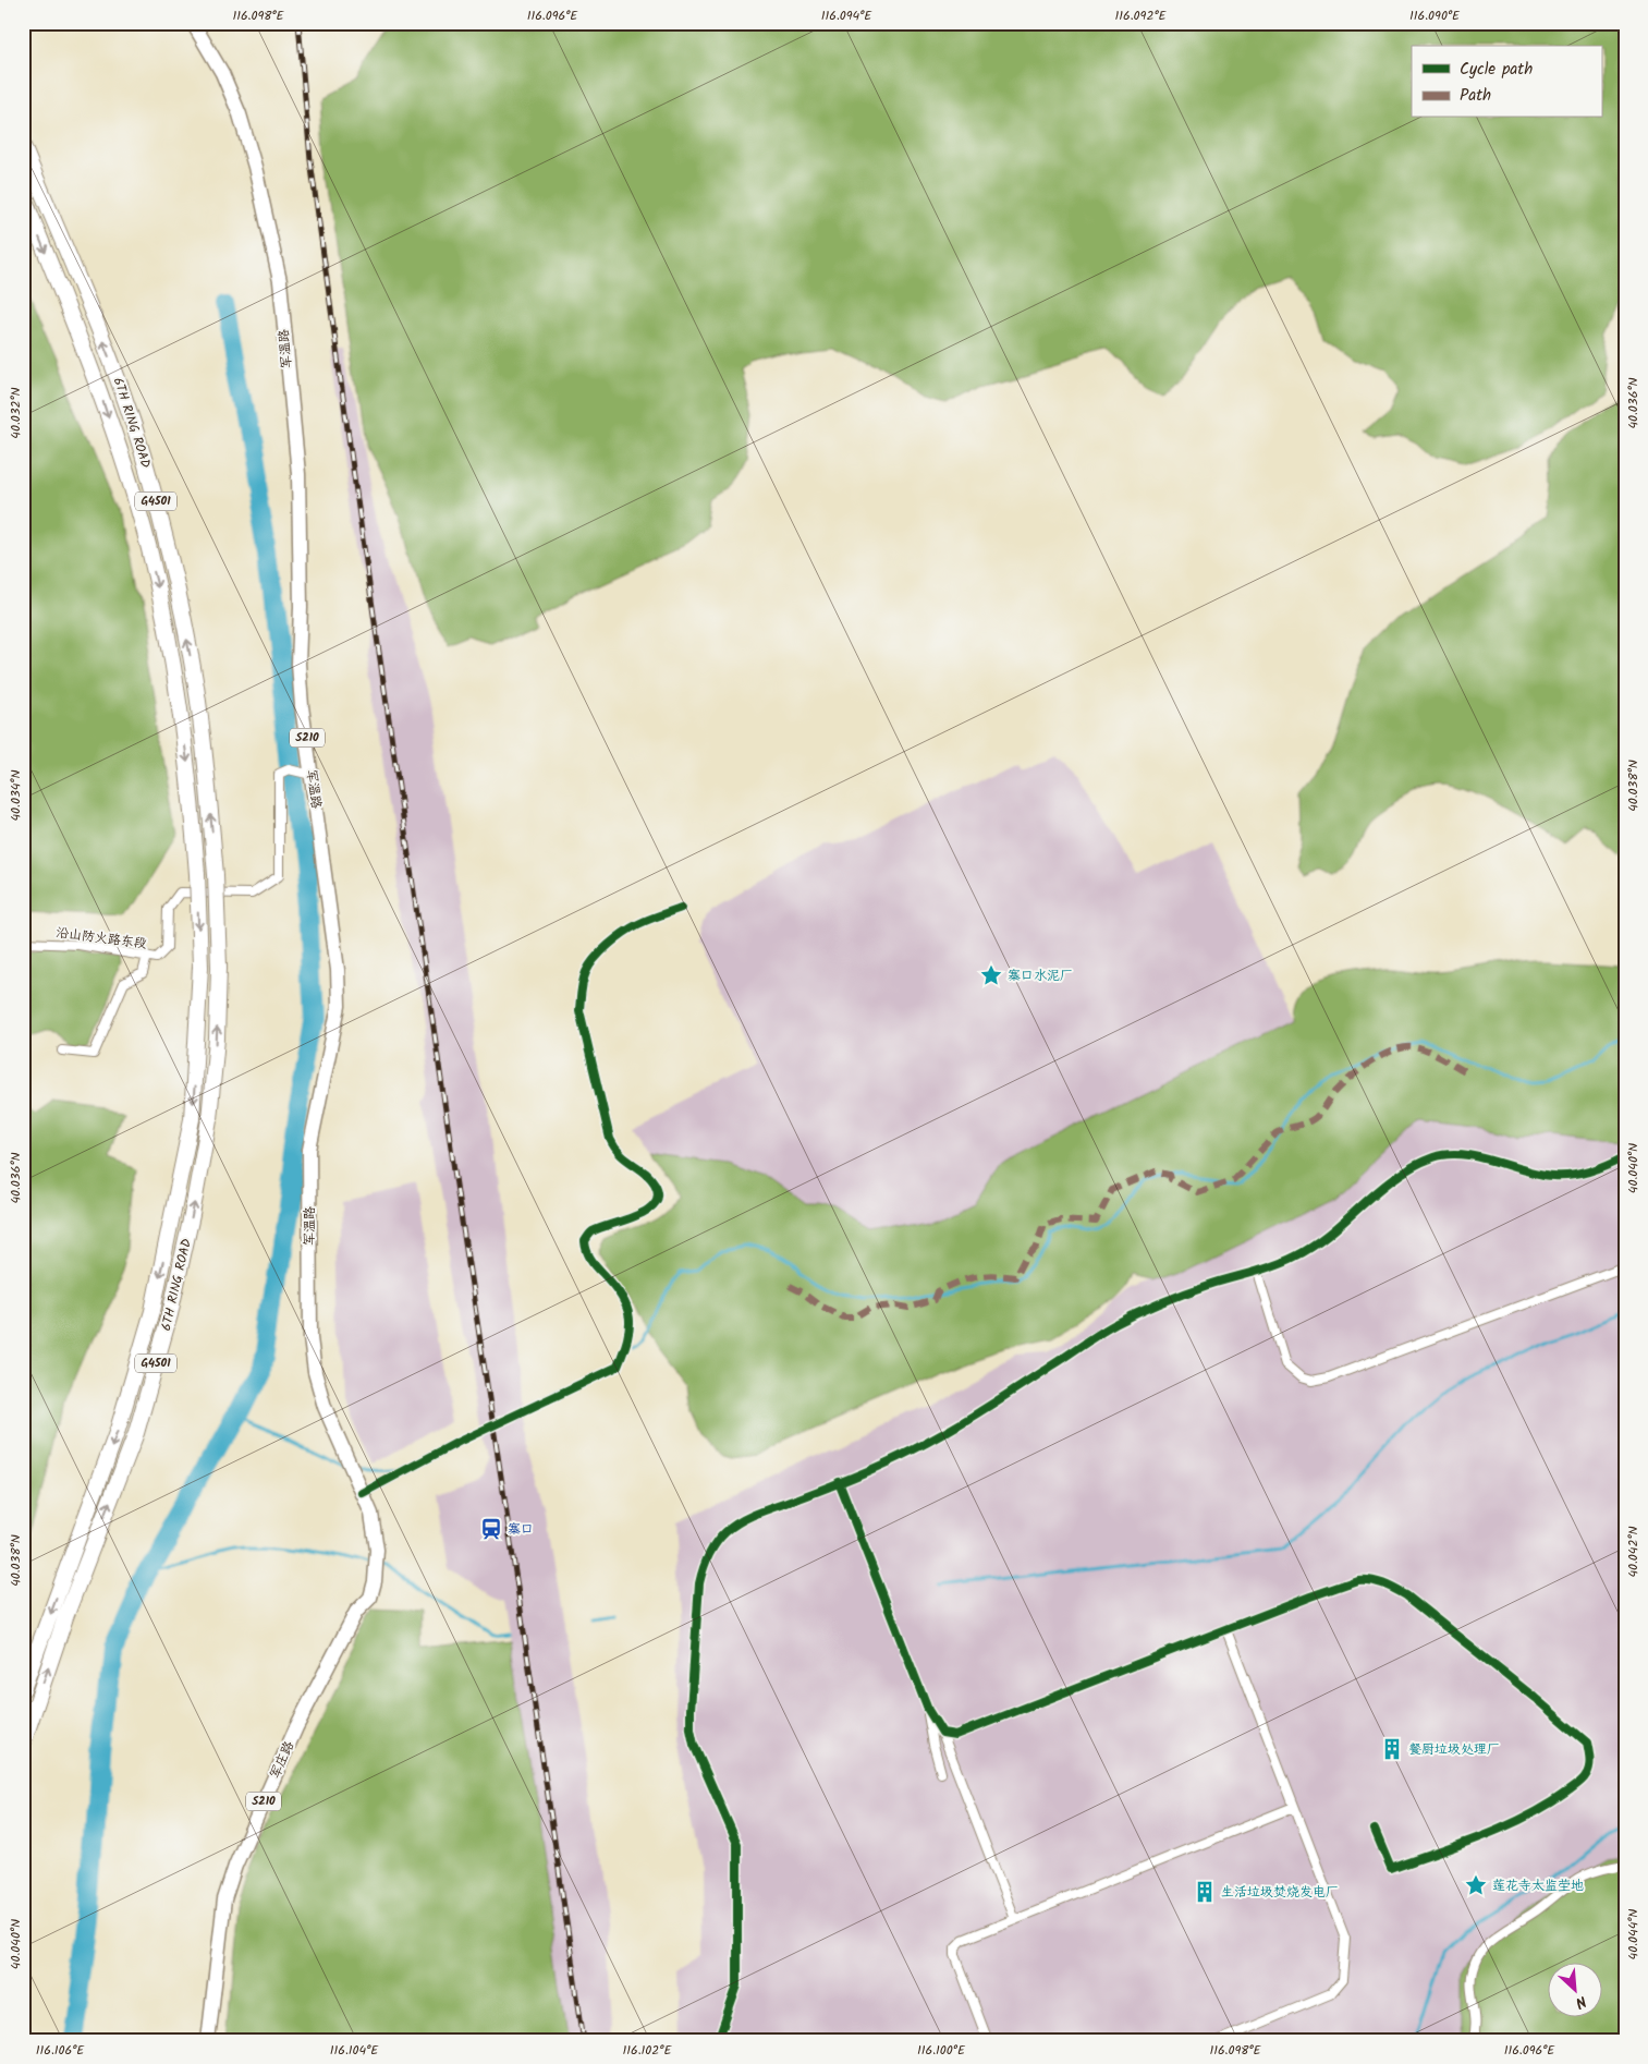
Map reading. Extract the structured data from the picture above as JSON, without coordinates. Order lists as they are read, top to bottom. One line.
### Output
{"streets":{"highway":["6TH RING ROAD","G4501"],"main road":["军温路","S210","军庄路"],"street":["沿山防火路东段"]},"crossings":[["军温路","沿山防火路东段"],["军温路","军庄路"]],"places":{"place":["寨口水泥厂","莲花寺太监茔地"],"station":["寨口"],"building":["餐厨垃圾处理厂","生活垃圾焚烧发电厂"]},"legend":["Cycle path","Path"],"north":"bottom right","coordinates":["116.098°E","116.096°E","116.094°E","116.092°E","116.090°E","40.036°N","40.032°N","40.038°N","40.034°N","40.040°N","40.042°N","40.044°N","116.106°E","116.104°E","116.102°E","116.100°E"]}
